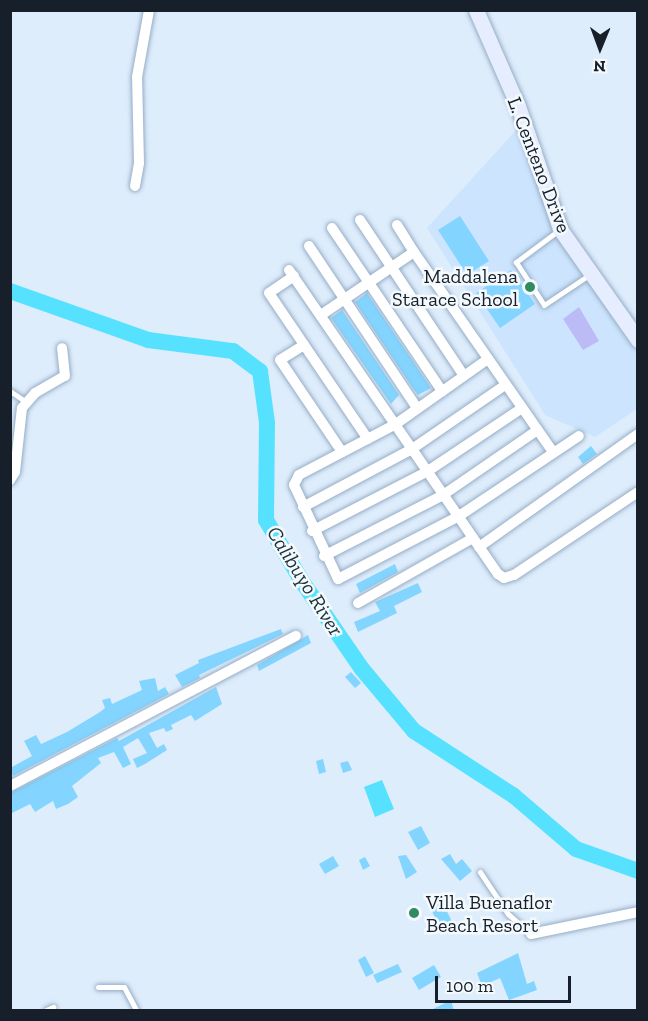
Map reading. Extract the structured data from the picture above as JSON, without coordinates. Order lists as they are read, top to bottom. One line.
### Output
{"streets":{"street":["L. Centeno Drive"]},"water":["Calibuyo River"],"places":["Maddalena Starace School","Villa Buenaflor Beach Resort"],"scale_bar":"100 m","north":"bottom"}
